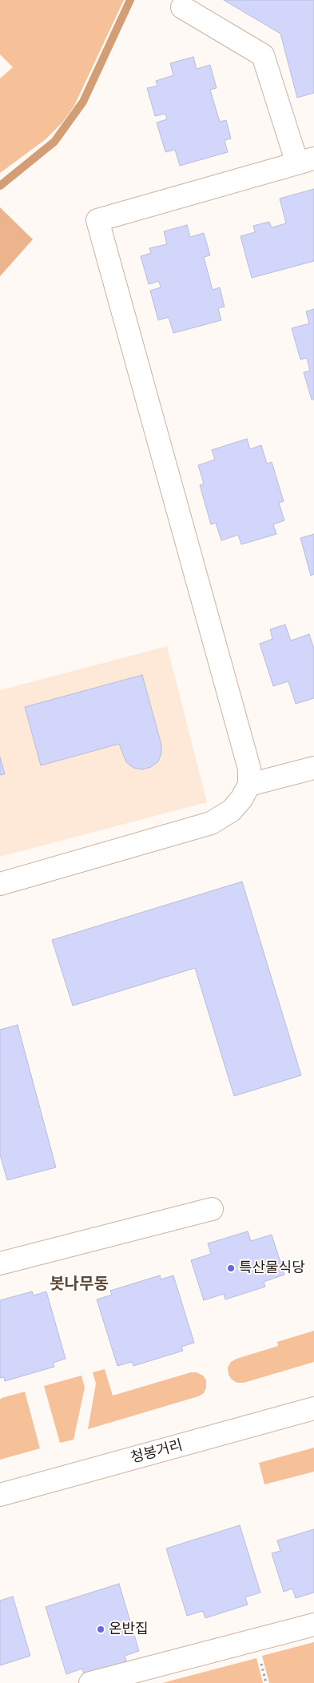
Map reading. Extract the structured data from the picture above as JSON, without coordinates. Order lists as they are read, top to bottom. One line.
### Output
{"streets":{"street":["청봉거리"]},"districts":["봇나무동"],"places":["특산물식당","온반집"]}
